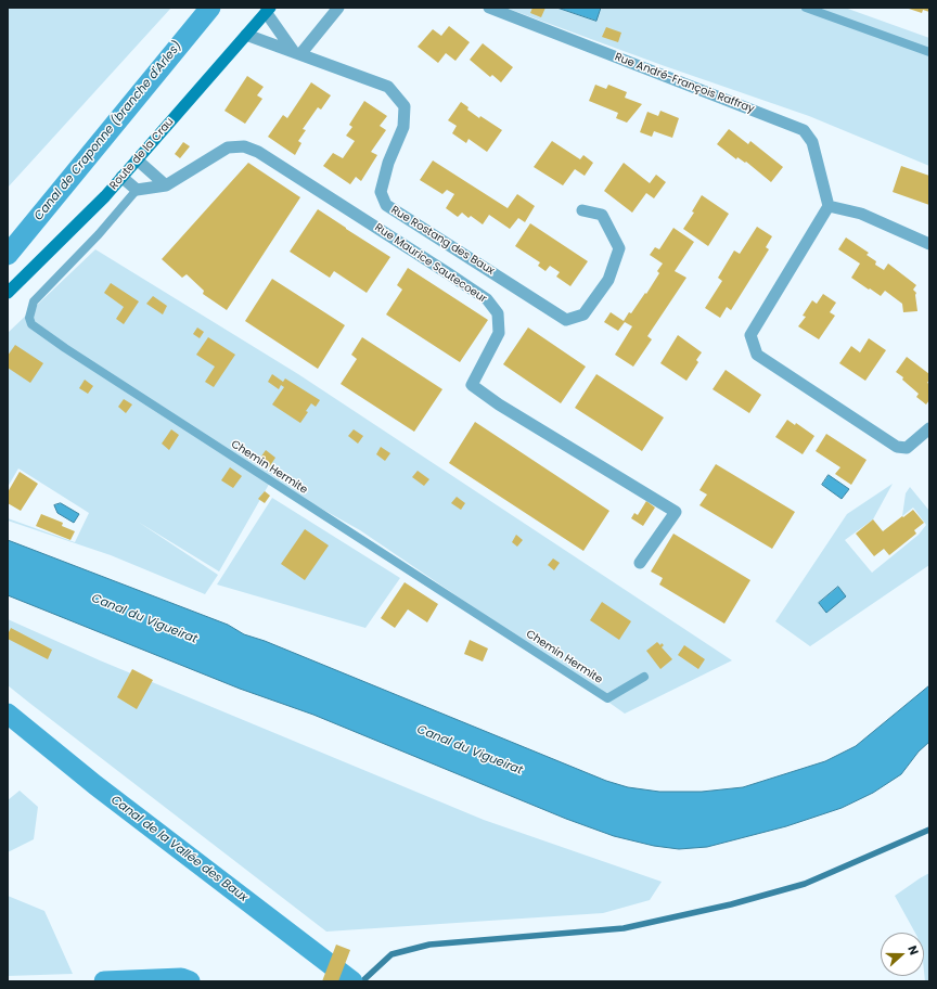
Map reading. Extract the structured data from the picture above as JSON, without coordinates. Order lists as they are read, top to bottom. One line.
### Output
{"streets":{"main road":["Route de la Crau"],"street":["Rue André-François Raffray","Rue Rostang des Baux","Rue Maurice Sautecoeur"],"lane":["Chemin Hermite"]},"crossings":[["Route de la Crau","Rue Rostang des Baux"],["Rue Maurice Sautecoeur","Chemin Hermite"]],"water":["Canal de Craponne (branche d'Arles)","Canal du Vigueirat","Canal de la Vallée des Baux"],"north":"right"}
